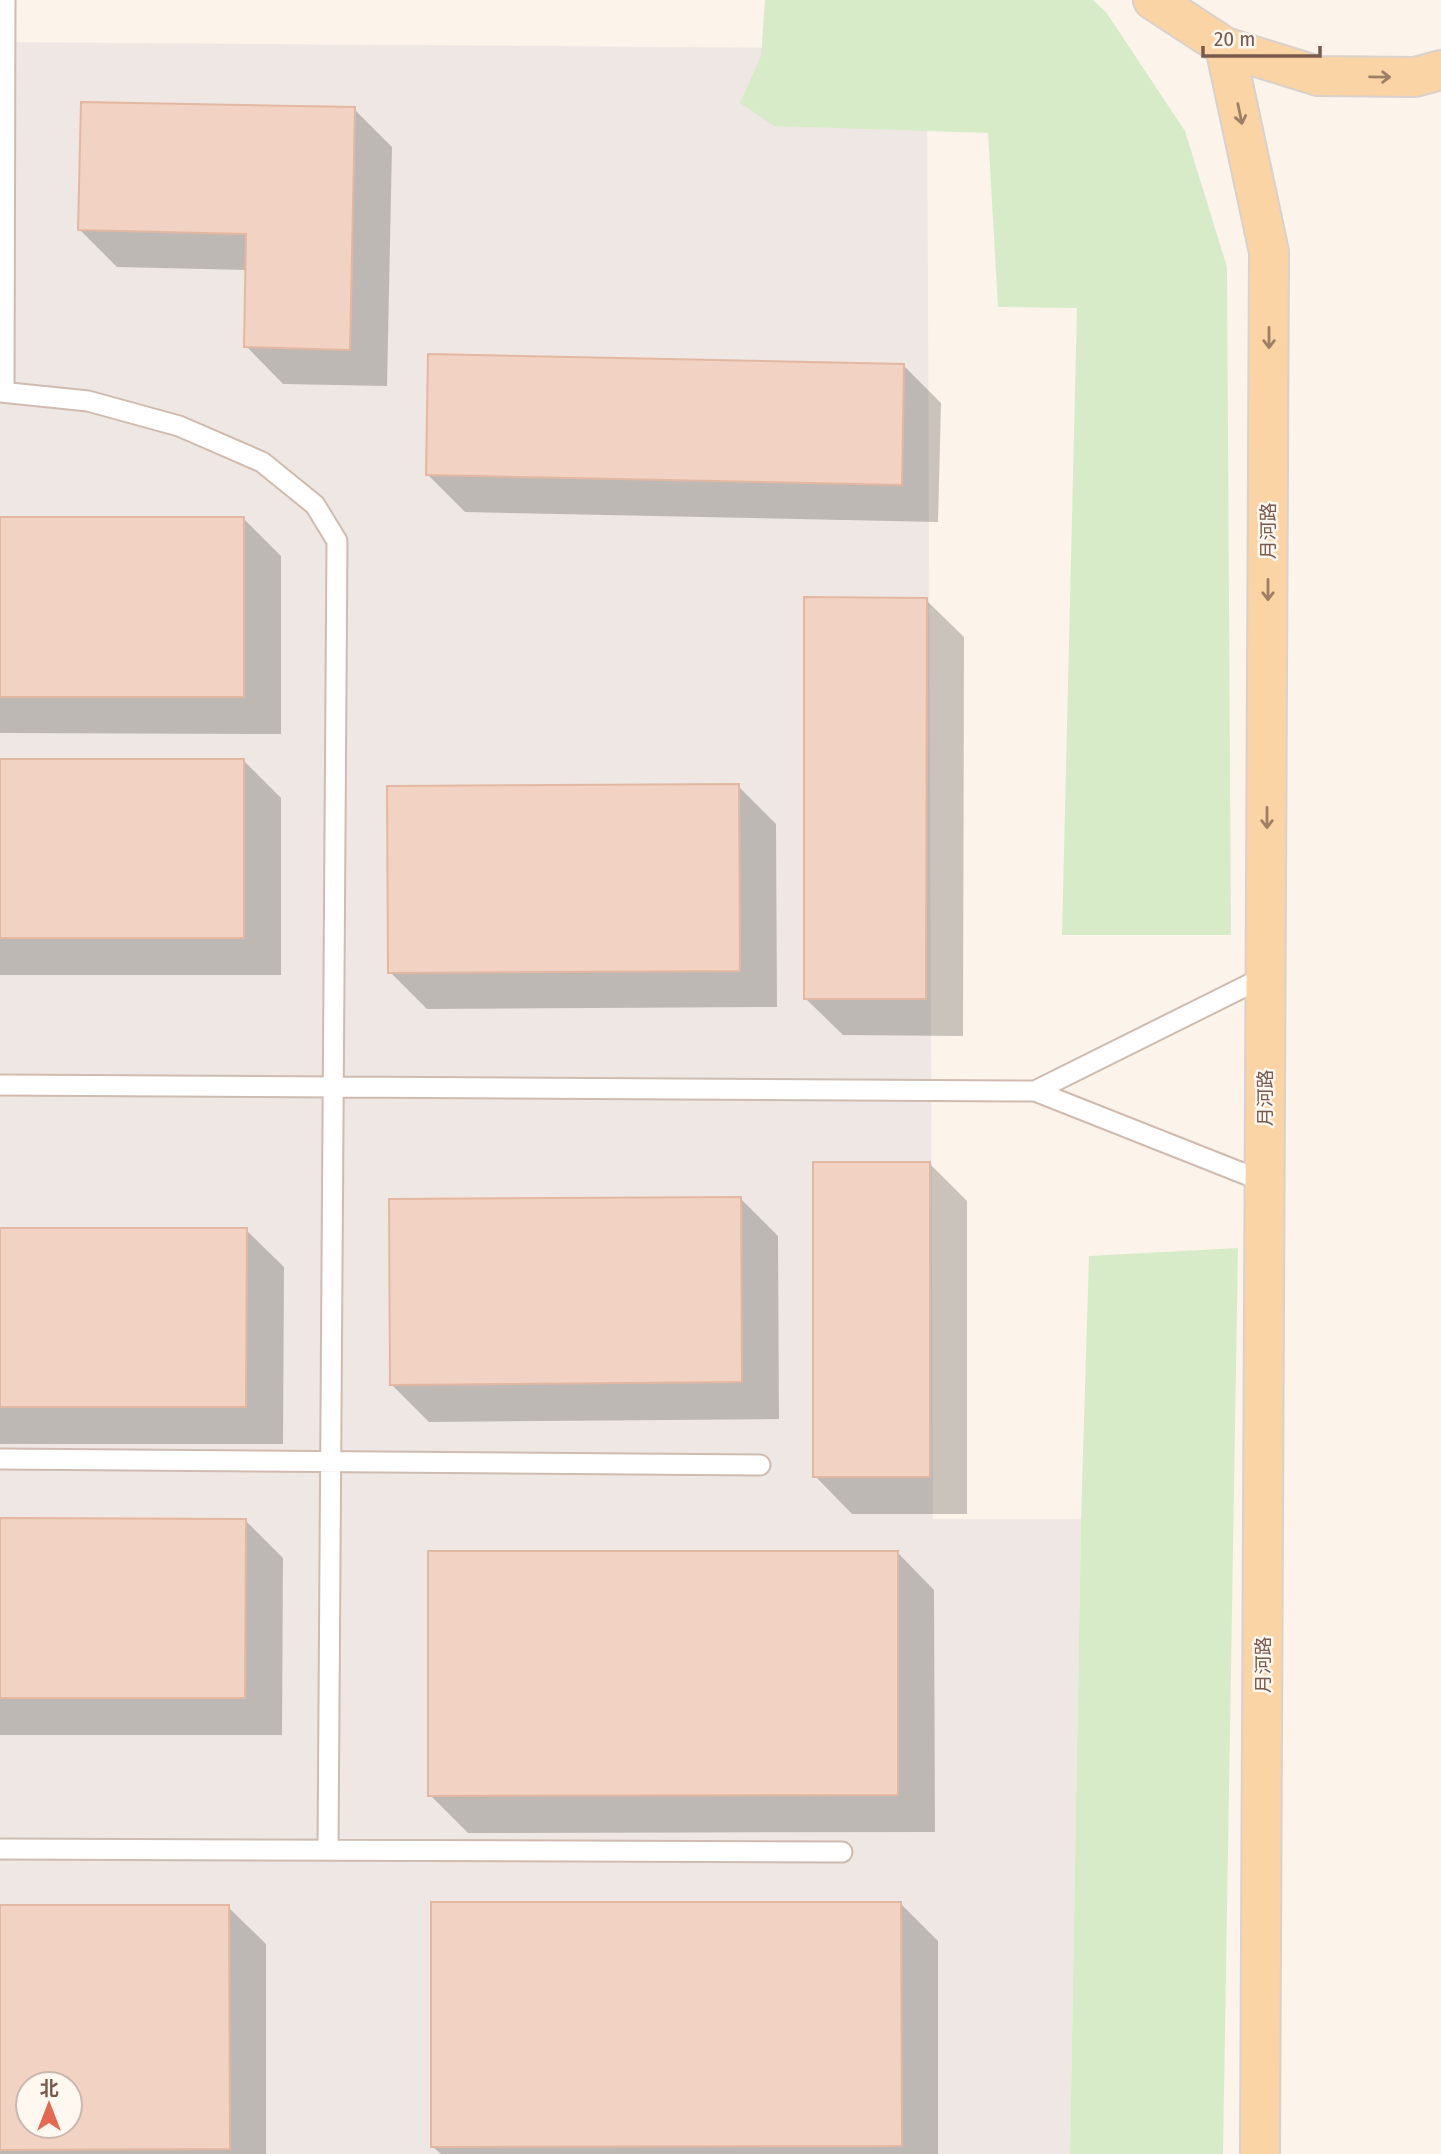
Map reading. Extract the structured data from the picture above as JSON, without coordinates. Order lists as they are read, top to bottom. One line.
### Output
{"streets":{"main road":["月河路"]},"one_way":["月河路"],"scale_bar":"20 m","north":"top"}
